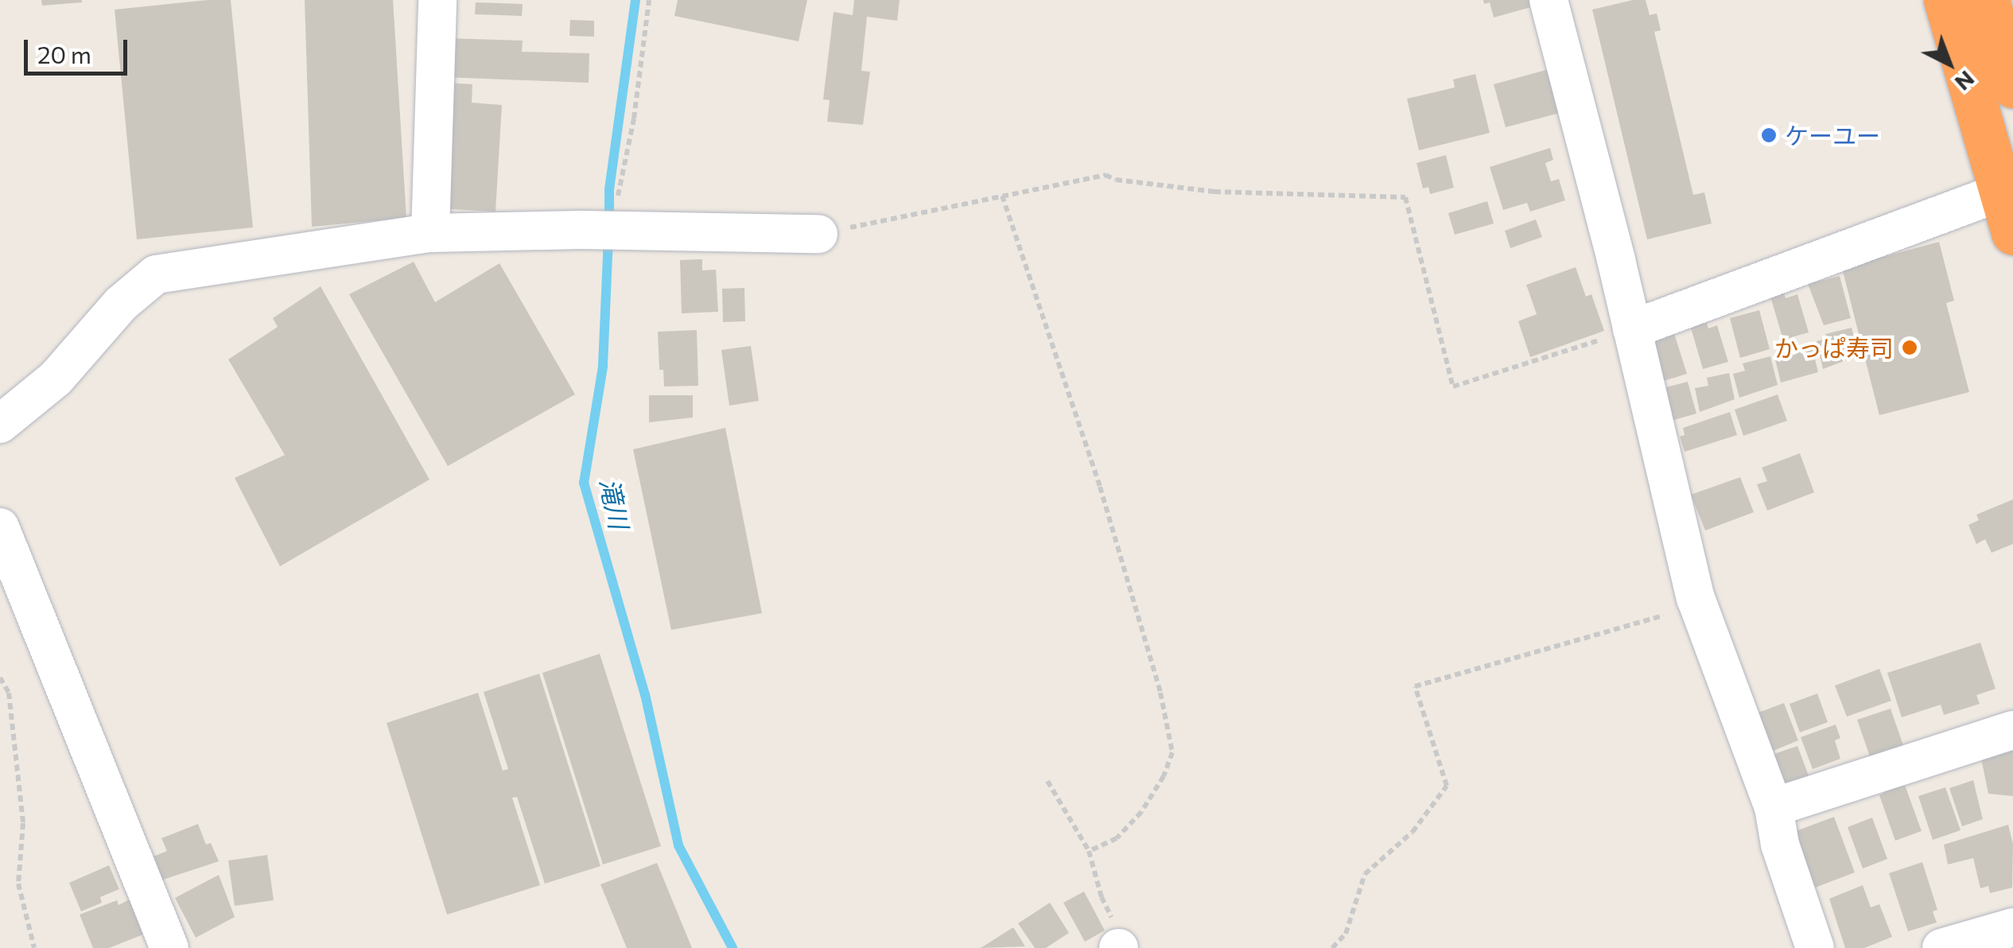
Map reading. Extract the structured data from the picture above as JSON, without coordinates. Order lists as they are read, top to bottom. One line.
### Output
{"water":["滝川"],"places":["ケーユー","かっぱ寿司"],"scale_bar":"20 m","north":"bottom right"}
